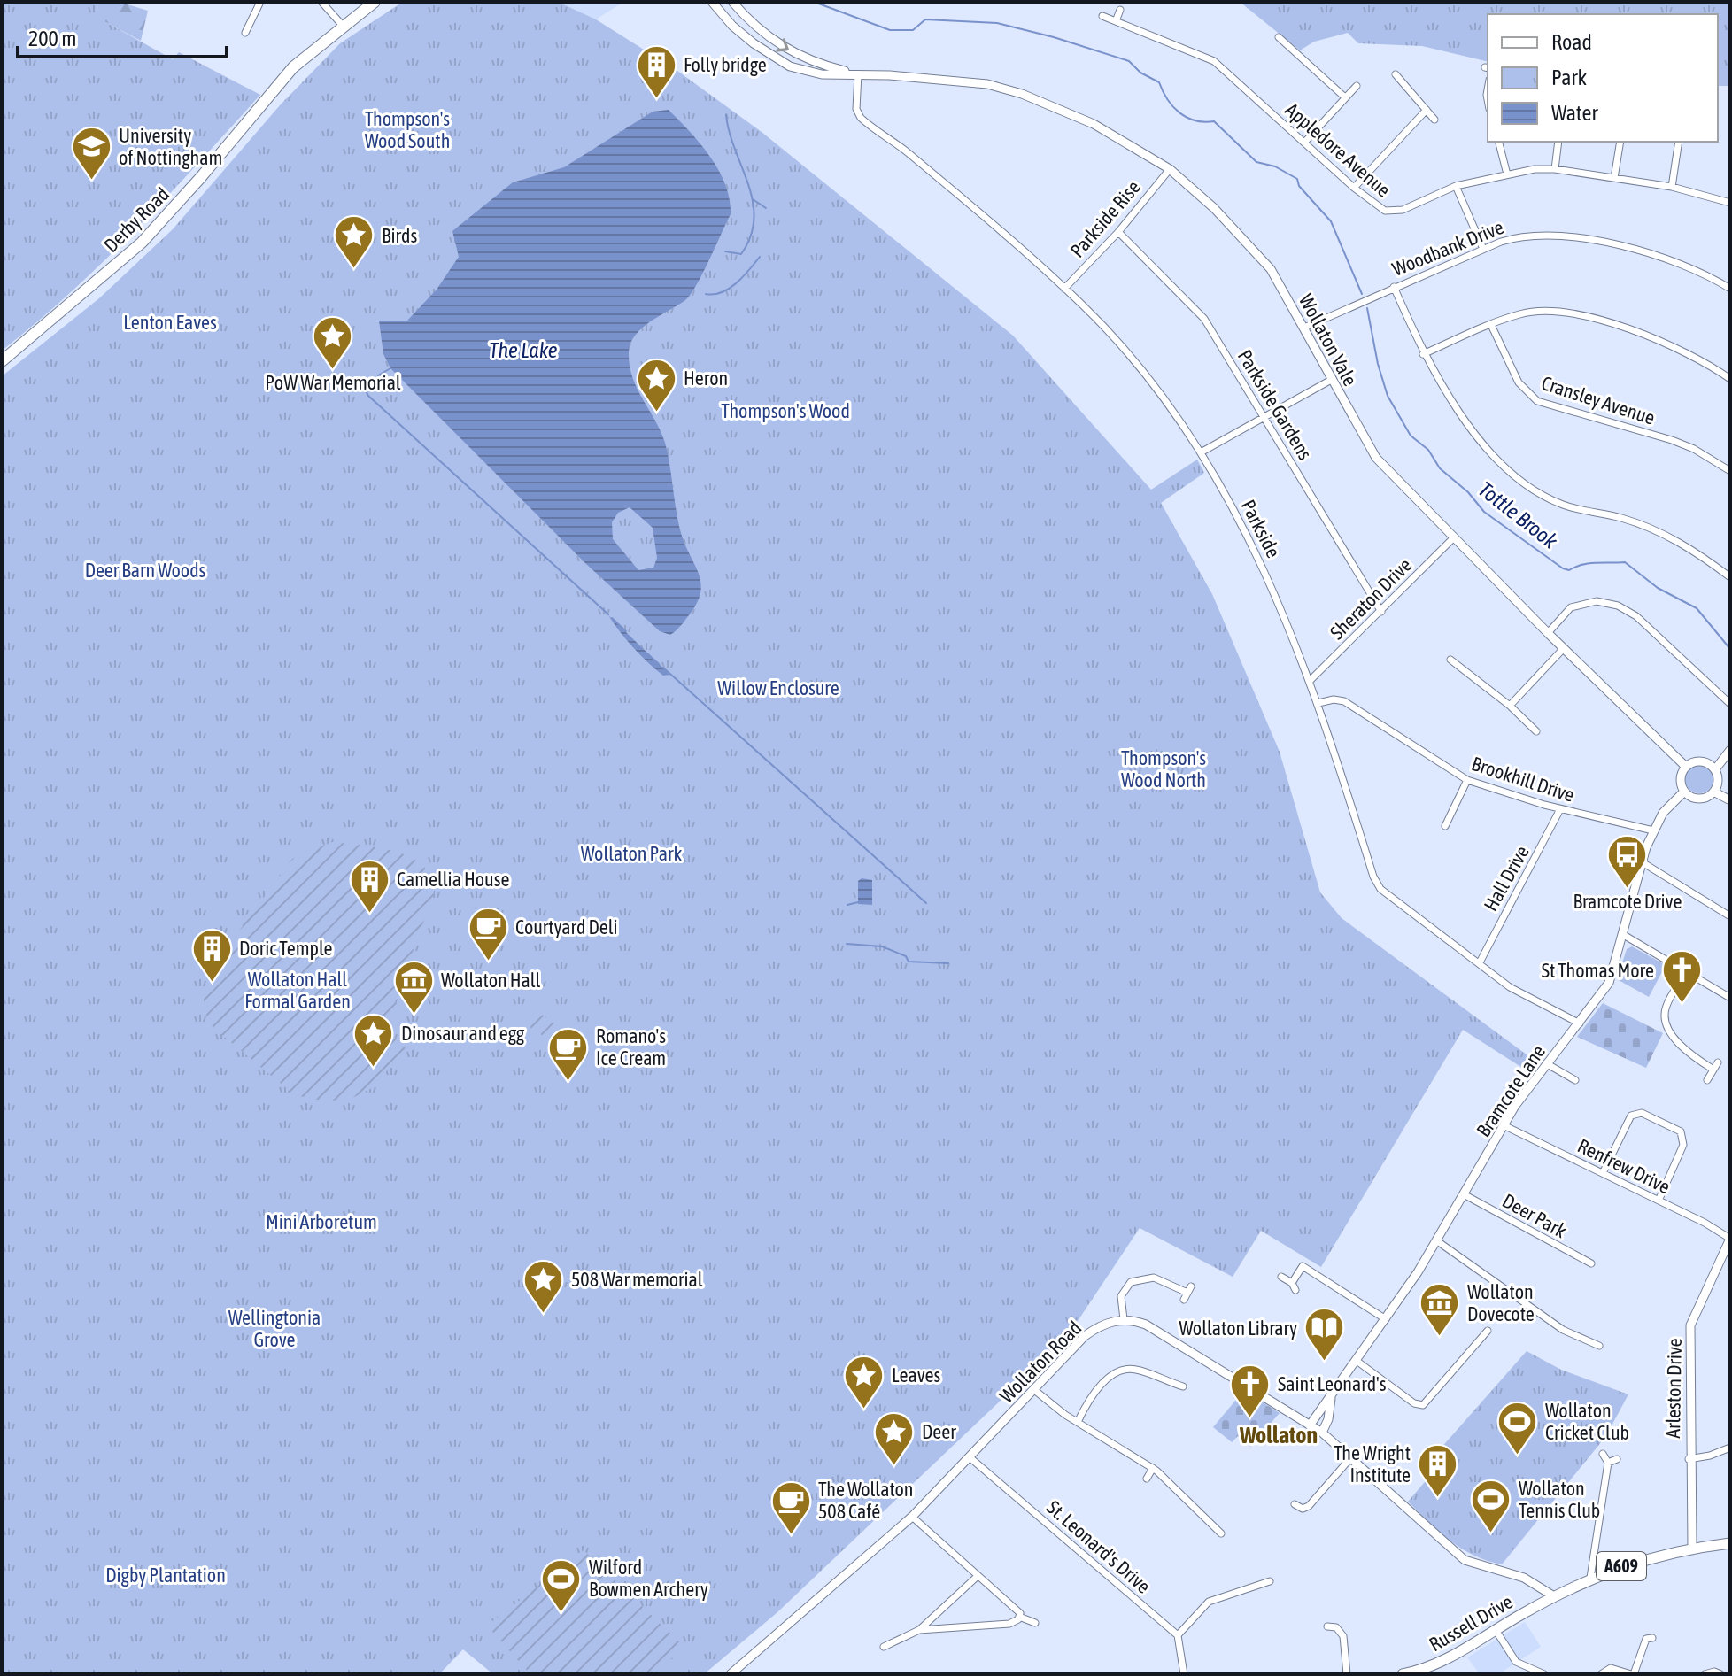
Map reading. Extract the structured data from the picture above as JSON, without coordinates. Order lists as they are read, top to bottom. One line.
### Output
{"streets":{"highway":["Derby Road"],"main road":["A609","Russell Drive"],"street":["Appledore Avenue","Parkside Rise","Woodbank Drive","Wollaton Vale","Cransley Avenue","Parkside Gardens","Parkside","Sheraton Drive","Brookhill Drive","Hall Drive","Bramcote Lane","Renfrew Drive","Deer Park","Wollaton Road","Arleston Drive","St. Leonard's Drive"]},"crossings":[["Parkside Rise","Wollaton Vale"],["Parkside Rise","Parkside Gardens"],["Parkside Rise","Parkside"],["Woodbank Drive","Wollaton Vale"],["Wollaton Vale","Parkside"],["Wollaton Vale","Sheraton Drive"],["Wollaton Vale","Bramcote Lane"],["Parkside Gardens","Sheraton Drive"],["Parkside","Sheraton Drive"],["Parkside","Brookhill Drive"],["Parkside","Hall Drive"],["Parkside","Bramcote Lane"],["Brookhill Drive","Hall Drive"],["Brookhill Drive","Bramcote Lane"],["Bramcote Lane","Renfrew Drive"],["Bramcote Lane","Deer Park"],["Renfrew Drive","Arleston Drive"],["Wollaton Road","St. Leonard's Drive"],["Arleston Drive","A609"],["A609","Russell Drive"]],"districts":["Wollaton"],"water":["The Lake","Tottle Brook"],"parks":["Thompson's Wood South","Lenton Eaves","Thompson's Wood","Deer Barn Woods","Willow Enclosure","Thompson's Wood North","Wollaton Park","Wollaton Hall Formal Garden","Mini Arboretum","Wellingtonia Grove","Digby Plantation"],"places":{"building":["Folly bridge","Camellia House","Doric Temple","The Wright Institute"],"school or university":["University of Nottingham"],"place":["Birds","PoW War Memorial","Heron","Dinosaur and egg","508 War memorial","Leaves","Deer"],"bus stop":["Bramcote Drive"],"cafe":["Courtyard Deli","Romano's Ice Cream","The Wollaton 508 Café"],"church":["St Thomas More","Saint Leonard's"],"museum":["Wollaton Hall","Wollaton Dovecote"],"library":["Wollaton Library"],"sports":["Wollaton Cricket Club","Wollaton Tennis Club","Wilford Bowmen Archery"]},"legend":["Road","Park","Water"],"scale_bar":"200 m"}
